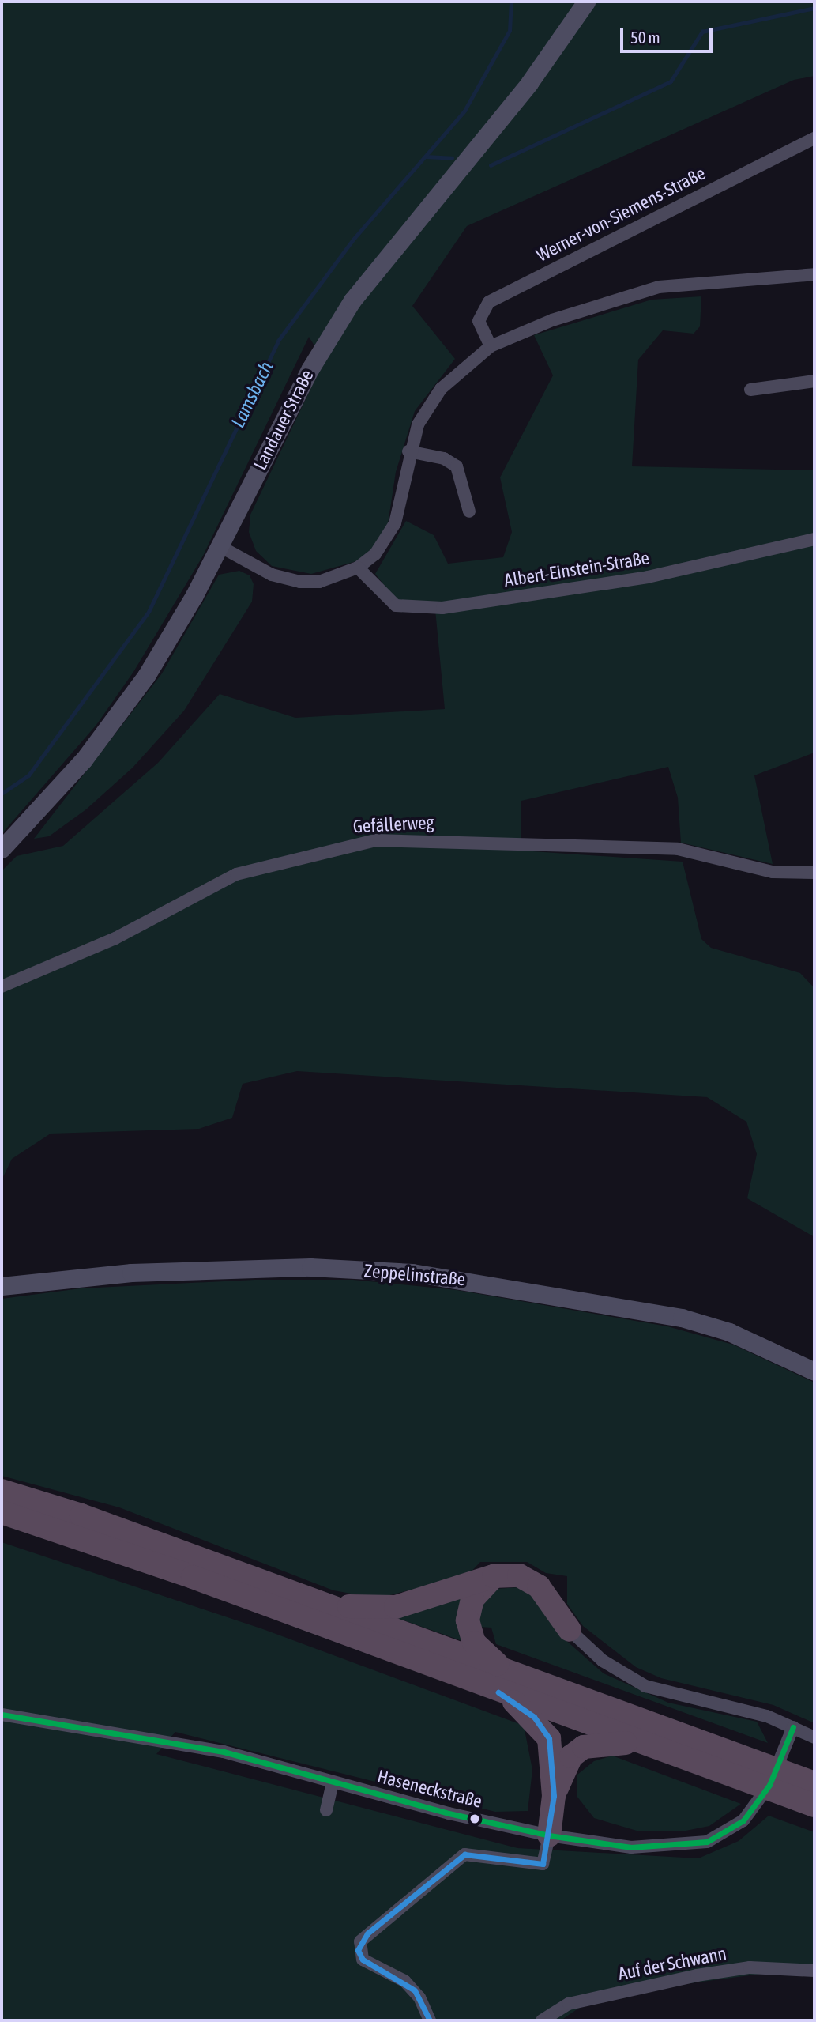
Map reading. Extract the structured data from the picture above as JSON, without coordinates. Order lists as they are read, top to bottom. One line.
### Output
{"streets":{"main road":["Landauer Straße","Zeppelinstraße"],"street":["Werner-von-Siemens-Straße","Albert-Einstein-Straße","Gefällerweg","Haseneckstraße","Auf der Schwann"]},"water":["Lamsbach"],"scale_bar":"50 m"}
